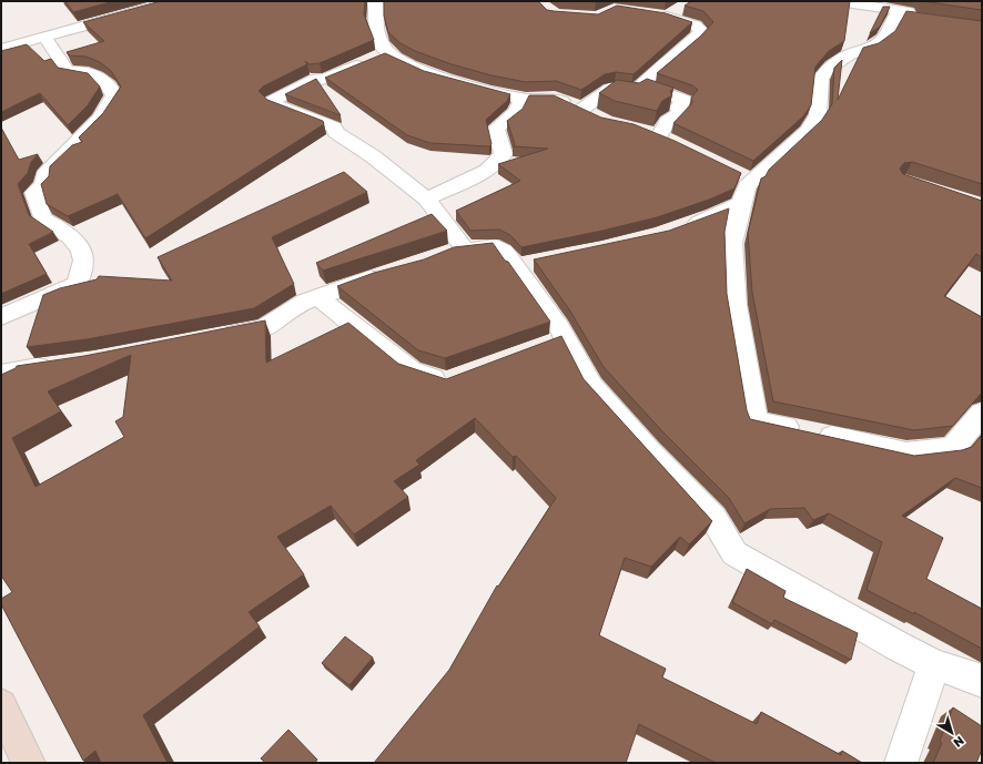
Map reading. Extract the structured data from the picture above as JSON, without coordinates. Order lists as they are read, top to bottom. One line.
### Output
{"north":"bottom right"}
